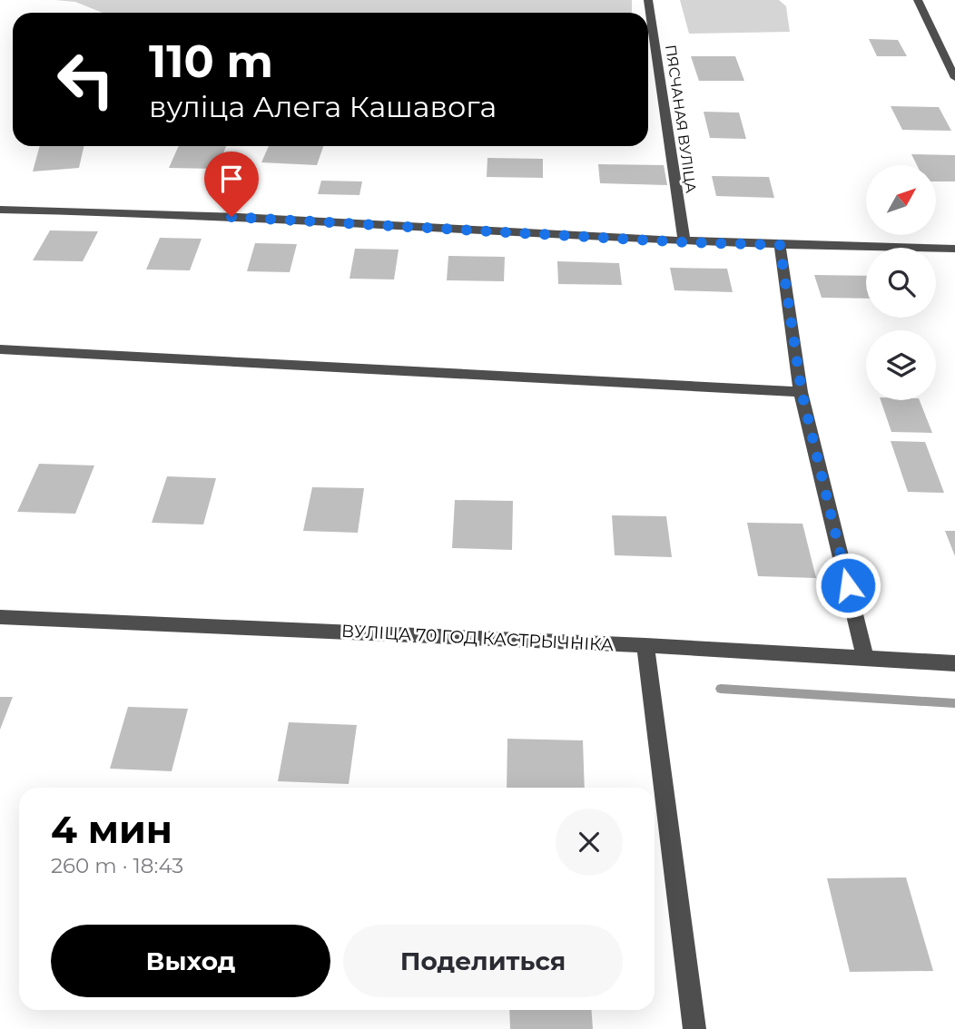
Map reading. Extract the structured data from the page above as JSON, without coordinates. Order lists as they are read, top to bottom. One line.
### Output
{"streets":{"street":["ПЯСЧАНАЯ ВУЛІЦА","ВУЛІЦА 70 ГОД КАСТРЫЧНІКА"]},"north":"top right","page":{"turn":["110 m","вуліца Алега Кашавога"],"heading":["4 мин","260 m · 18:43"],"buttons":["Выход","Поделиться"]}}
